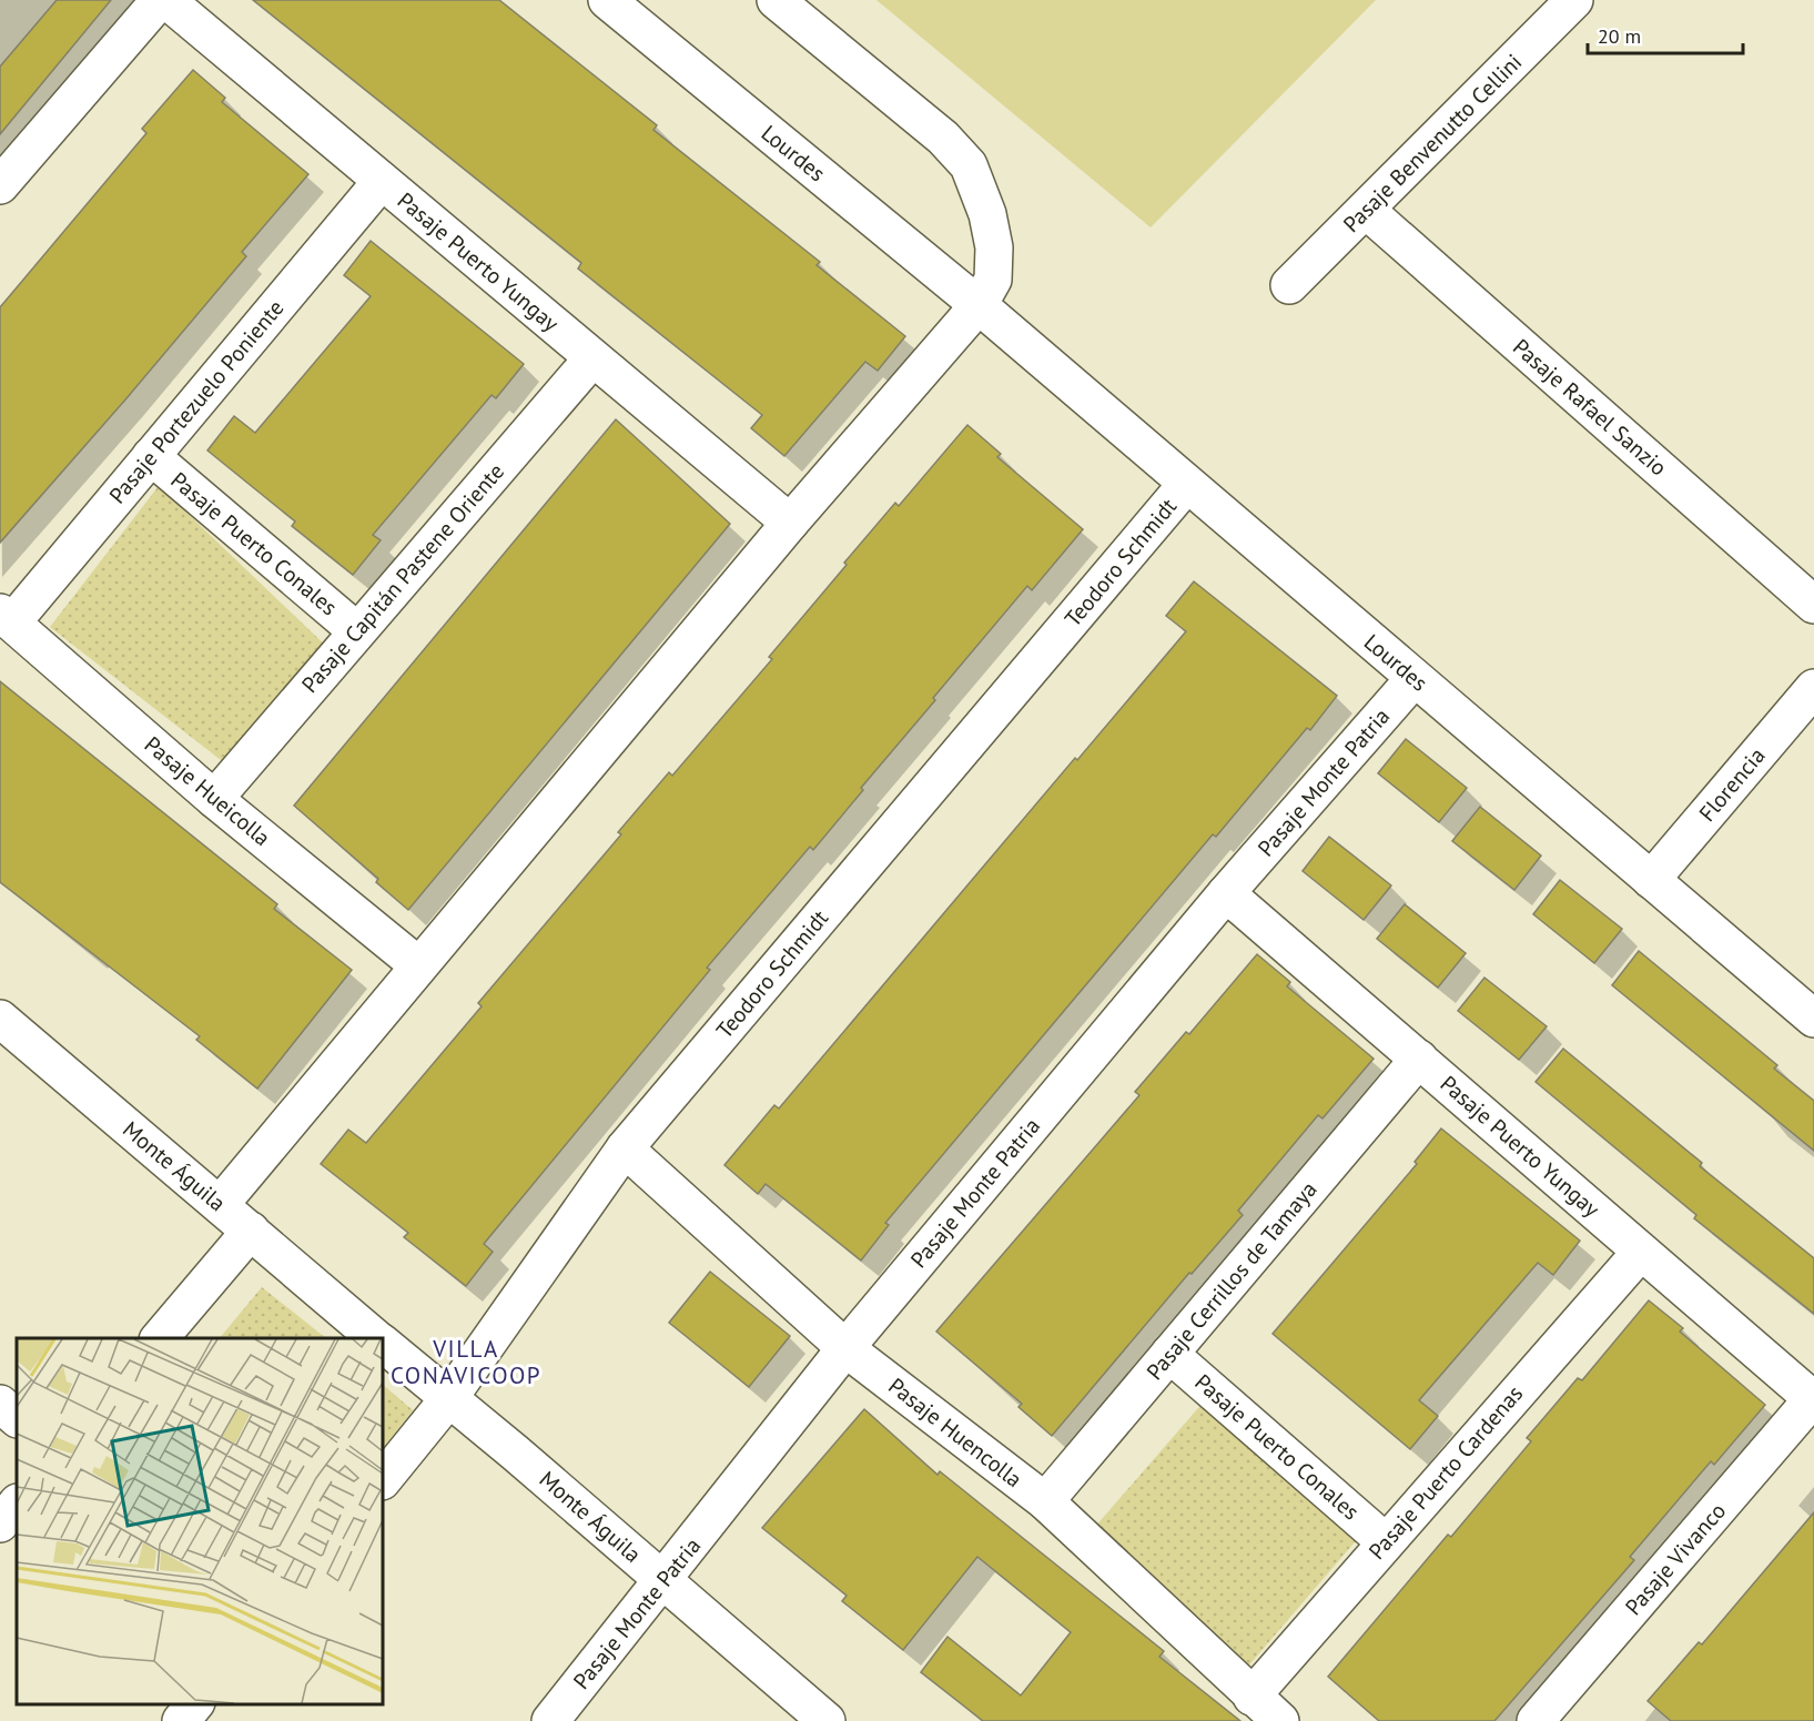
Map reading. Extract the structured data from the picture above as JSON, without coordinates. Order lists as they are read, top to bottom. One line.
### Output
{"streets":{"street":["Pasaje Benvenutto Cellini","Lourdes","Pasaje Puerto Yungay","Pasaje Portezuelo Poniente","Pasaje Rafael Sanzio","Pasaje Puerto Conales","Teodoro Schmidt","Pasaje Capitán Pastene Oriente","Pasaje Monte Patria","Florencia","Pasaje Hueicolla","Monte Águila","Pasaje Cerrillos de Tamaya","Pasaje Huencolla","Pasaje Puerto Cardenas","Pasaje Vivanco"]},"crossings":[["Pasaje Benvenutto Cellini","Pasaje Rafael Sanzio"],["Lourdes","Teodoro Schmidt"],["Lourdes","Pasaje Monte Patria"],["Lourdes","Florencia"],["Pasaje Puerto Yungay","Pasaje Portezuelo Poniente"],["Pasaje Puerto Yungay","Pasaje Capitán Pastene Oriente"],["Pasaje Puerto Yungay","Pasaje Monte Patria"],["Pasaje Puerto Yungay","Pasaje Cerrillos de Tamaya"],["Pasaje Puerto Yungay","Pasaje Puerto Cardenas"],["Pasaje Puerto Yungay","Pasaje Vivanco"],["Pasaje Portezuelo Poniente","Pasaje Puerto Conales"],["Pasaje Portezuelo Poniente","Pasaje Hueicolla"],["Pasaje Puerto Conales","Pasaje Capitán Pastene Oriente"],["Pasaje Puerto Conales","Pasaje Cerrillos de Tamaya"],["Pasaje Puerto Conales","Pasaje Puerto Cardenas"],["Teodoro Schmidt","Monte Águila"],["Teodoro Schmidt","Pasaje Huencolla"],["Pasaje Capitán Pastene Oriente","Pasaje Hueicolla"],["Pasaje Monte Patria","Monte Águila"],["Pasaje Monte Patria","Pasaje Huencolla"],["Pasaje Cerrillos de Tamaya","Pasaje Huencolla"],["Pasaje Huencolla","Pasaje Puerto Cardenas"]],"districts":["VILLA CONAVICOOP"],"scale_bar":"20 m"}
